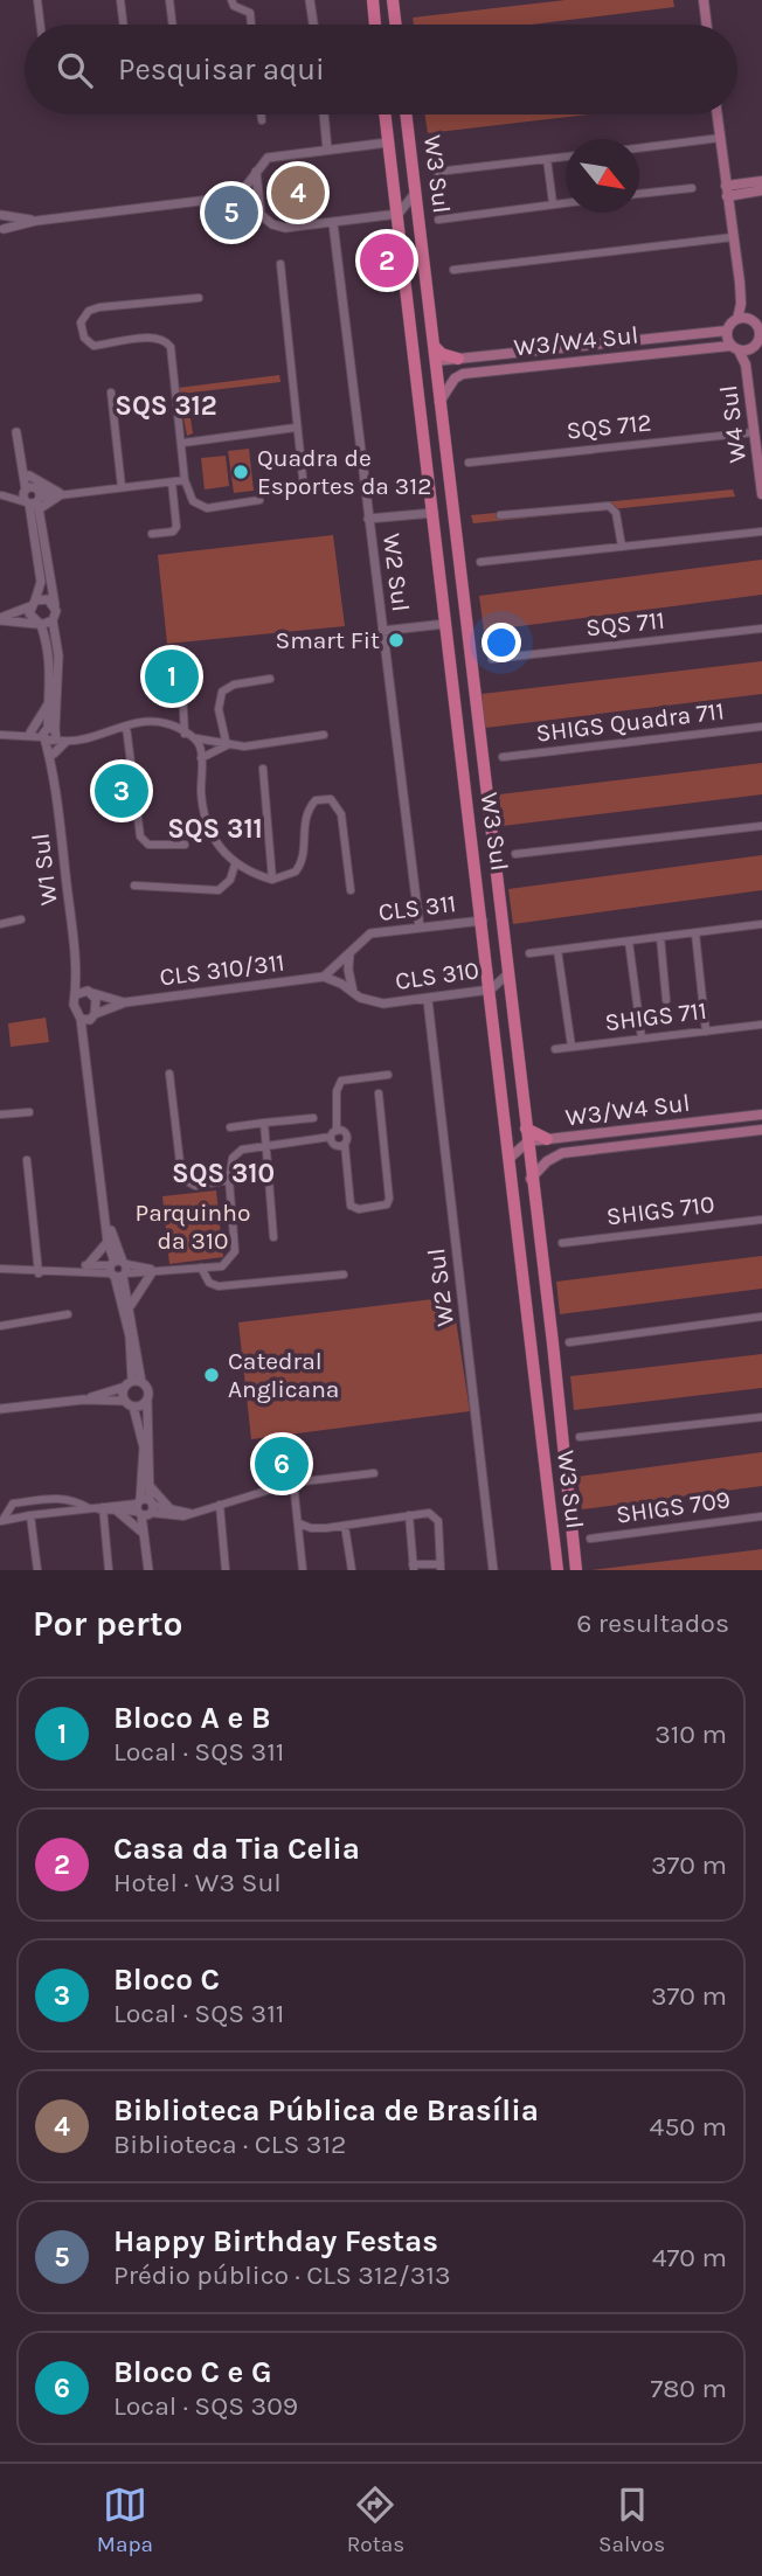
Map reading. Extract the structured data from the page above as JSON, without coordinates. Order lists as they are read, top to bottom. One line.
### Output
{"streets":{"main road":["W3 Sul","W3/W4 Sul","W4 Sul"],"street":["SQS 712","W2 Sul","SQS 711","SHIGS Quadra 711","W1 Sul","CLS 311","CLS 310/311","CLS 310","SHIGS 711","SHIGS 710","SHIGS 709"]},"crossings":[["W3 Sul","W3/W4 Sul"],["W3 Sul","CLS 311"],["W3 Sul","CLS 310"],["W3/W4 Sul","W4 Sul"],["W4 Sul","SQS 712"],["W2 Sul","CLS 311"],["W2 Sul","CLS 310"],["W1 Sul","CLS 310/311"],["CLS 311","CLS 310/311"],["CLS 311","CLS 310"],["CLS 310/311","CLS 310"]],"districts":["SQS 312","SQS 311","SQS 310"],"parks":["Parquinho da 310"],"places":["Quadra de Esportes da 312","Smart Fit","Catedral Anglicana"],"north":"bottom right","page":{"search":"Pesquisar aqui","pins":["4","5","2","1","3","6"],"heading":["Por perto","6 resultados"],"list":[{"mark":"1","name":"Bloco A e B","note":"Local · SQS 311","value":"310 m"},{"mark":"2","name":"Casa da Tia Celia","note":"Hotel · W3 Sul","value":"370 m"},{"mark":"3","name":"Bloco C","note":"Local · SQS 311","value":"370 m"},{"mark":"4","name":"Biblioteca Pública de Brasília","note":"Biblioteca · CLS 312","value":"450 m"},{"mark":"5","name":"Happy Birthday Festas","note":"Prédio público · CLS 312/313","value":"470 m"},{"mark":"6","name":"Bloco C e G","note":"Local · SQS 309","value":"780 m"}],"nav":["Mapa","Rotas","Salvos"]}}
